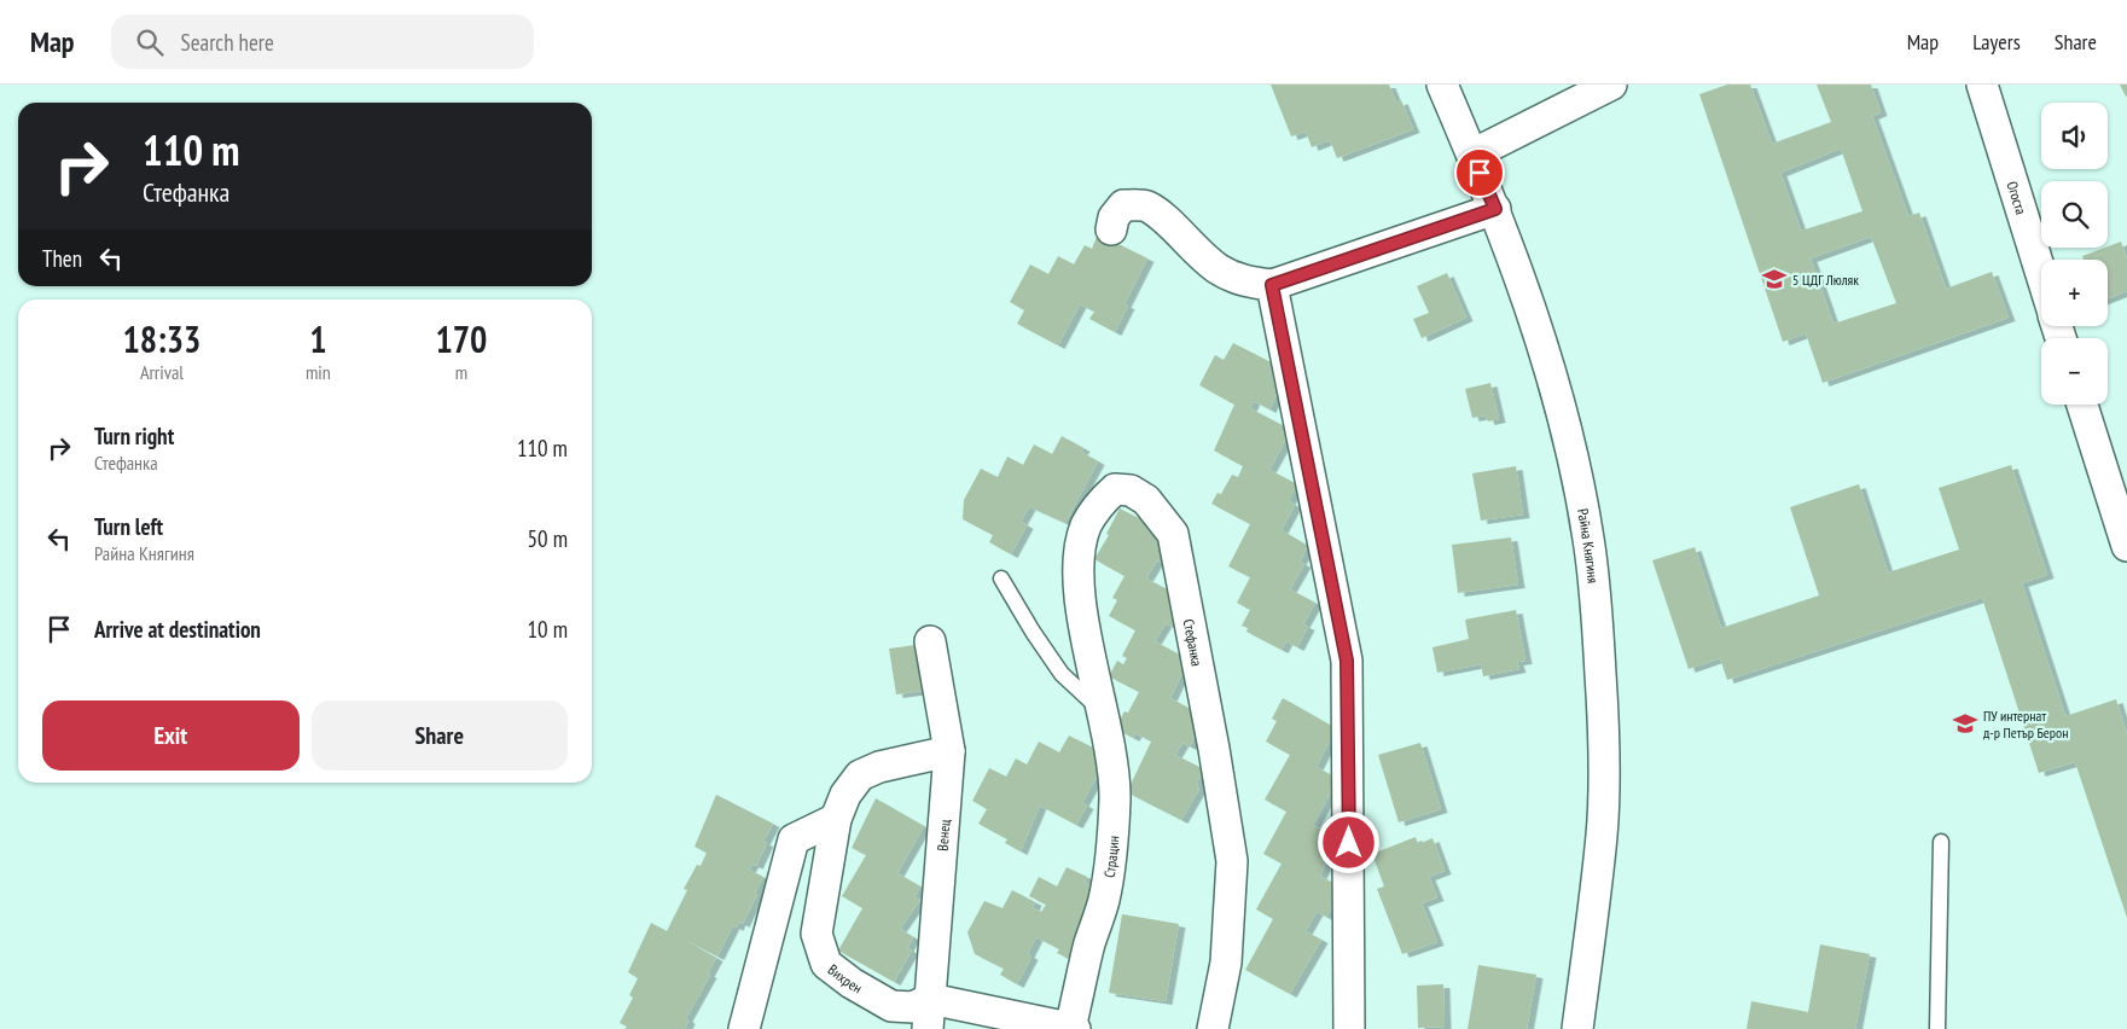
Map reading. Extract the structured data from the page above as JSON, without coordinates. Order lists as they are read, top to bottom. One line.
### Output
{"streets":{"street":["Огоста","Райна Княгиня","Стефанка","Венец","Страцин","Вихрен"]},"crossings":[["Стефанка","Страцин"],["Венец","Вихрен"],["Страцин","Вихрен"]],"places":{"school or university":["5 ЦДГ Люляк","ПУ интернат д-р Петър Берон"]},"page":{"header":"Map","search":"Search here","nav":["Map","Layers","Share"],"map_buttons":["+","−"],"turn":["110 m","Стефанка"],"then":"Then","eta":["18:33","Arrival","1","min","170","m"],"list":[{"name":"Turn right","note":"Стефанка","value":"110 m"},{"name":"Turn left","note":"Райна Княгиня","value":"50 m"},{"name":"Arrive at destination","value":"10 m"}],"buttons":["Exit","Share"]}}
